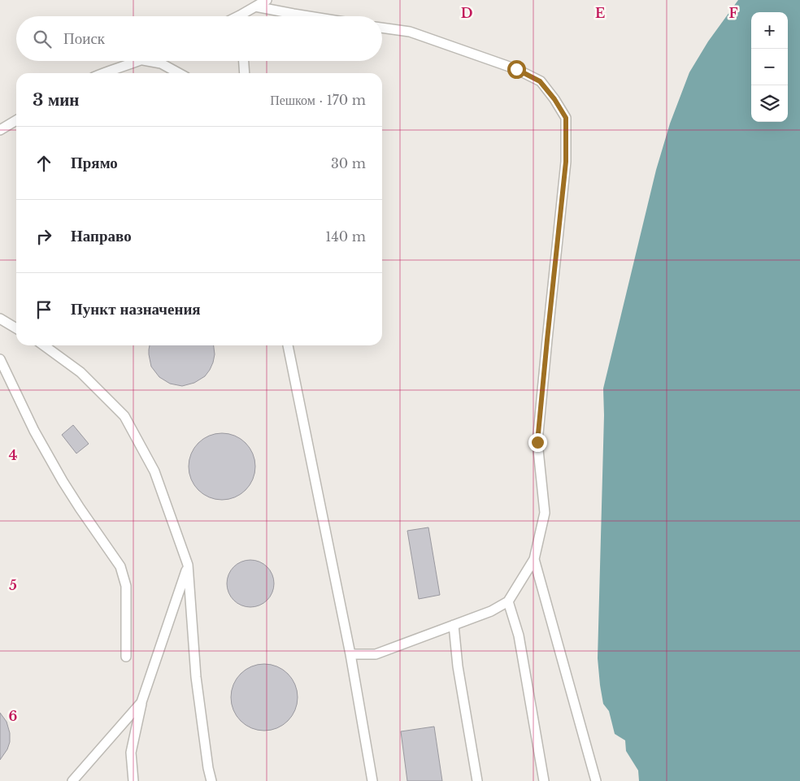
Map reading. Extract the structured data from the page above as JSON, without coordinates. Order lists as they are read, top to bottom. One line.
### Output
{"page":{"map_buttons":["+","−"],"search":"Поиск","heading":["3 мин","Пешком · 170 m"],"list":[["Прямо","30 m"],["Направо","140 m"],"Пункт назначения"]},"grid":{"columns":["D","E","F"],"rows":["4","5","6"]}}
